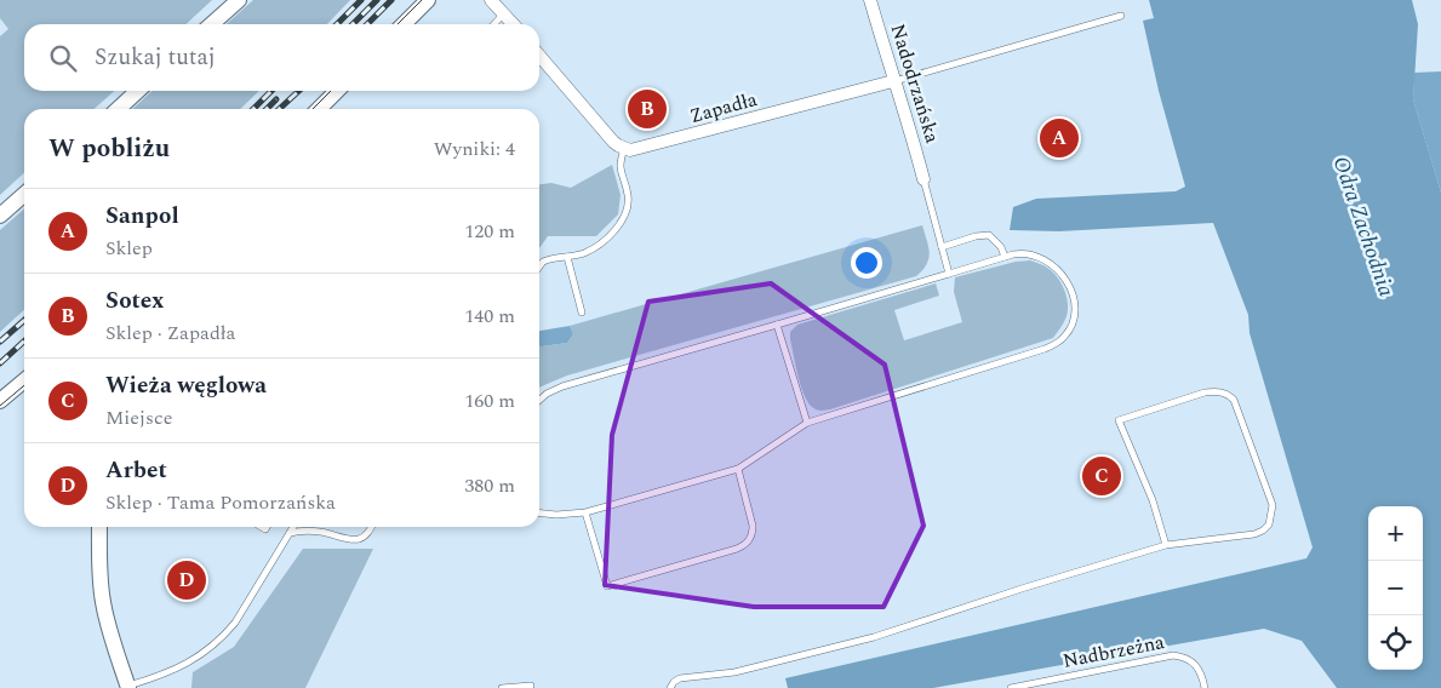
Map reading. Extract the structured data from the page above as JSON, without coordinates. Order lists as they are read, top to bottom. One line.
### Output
{"streets":{"street":["Nadodrzańska","Zapadła"],"lane":["Nadbrzeżna"]},"crossings":[["Nadodrzańska","Zapadła"]],"water":["Odra Zachodnia"],"page":{"search":"Szukaj tutaj","pins":["B","A","C","D"],"heading":["W pobliżu","Wyniki: 4"],"list":[{"mark":"A","name":"Sanpol","note":"Sklep","value":"120 m"},{"mark":"B","name":"Sotex","note":"Sklep · Zapadła","value":"140 m"},{"mark":"C","name":"Wieża węglowa","note":"Miejsce","value":"160 m"},{"mark":"D","name":"Arbet","note":"Sklep · Tama Pomorzańska","value":"380 m"}],"map_buttons":["+","−"]}}
